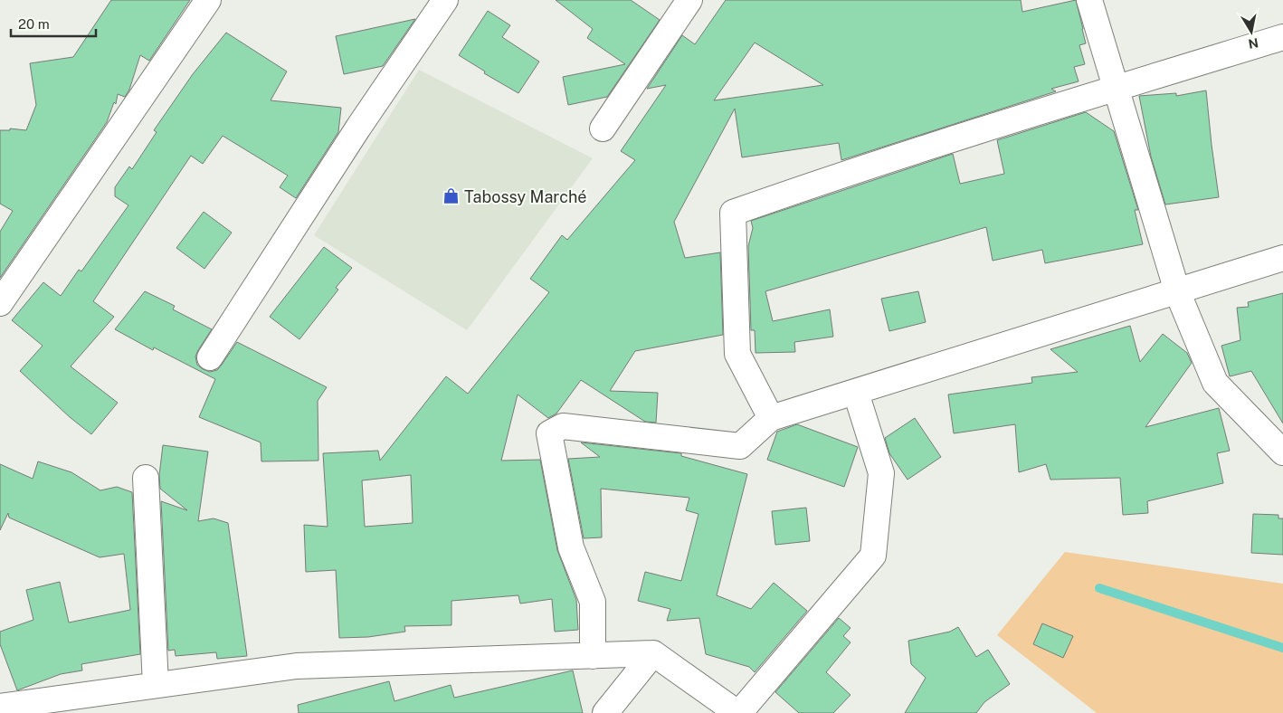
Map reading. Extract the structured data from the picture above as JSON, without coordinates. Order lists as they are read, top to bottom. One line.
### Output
{"places":{"shop":["Tabossy Marché"]},"scale_bar":"20 m","north":"bottom"}
